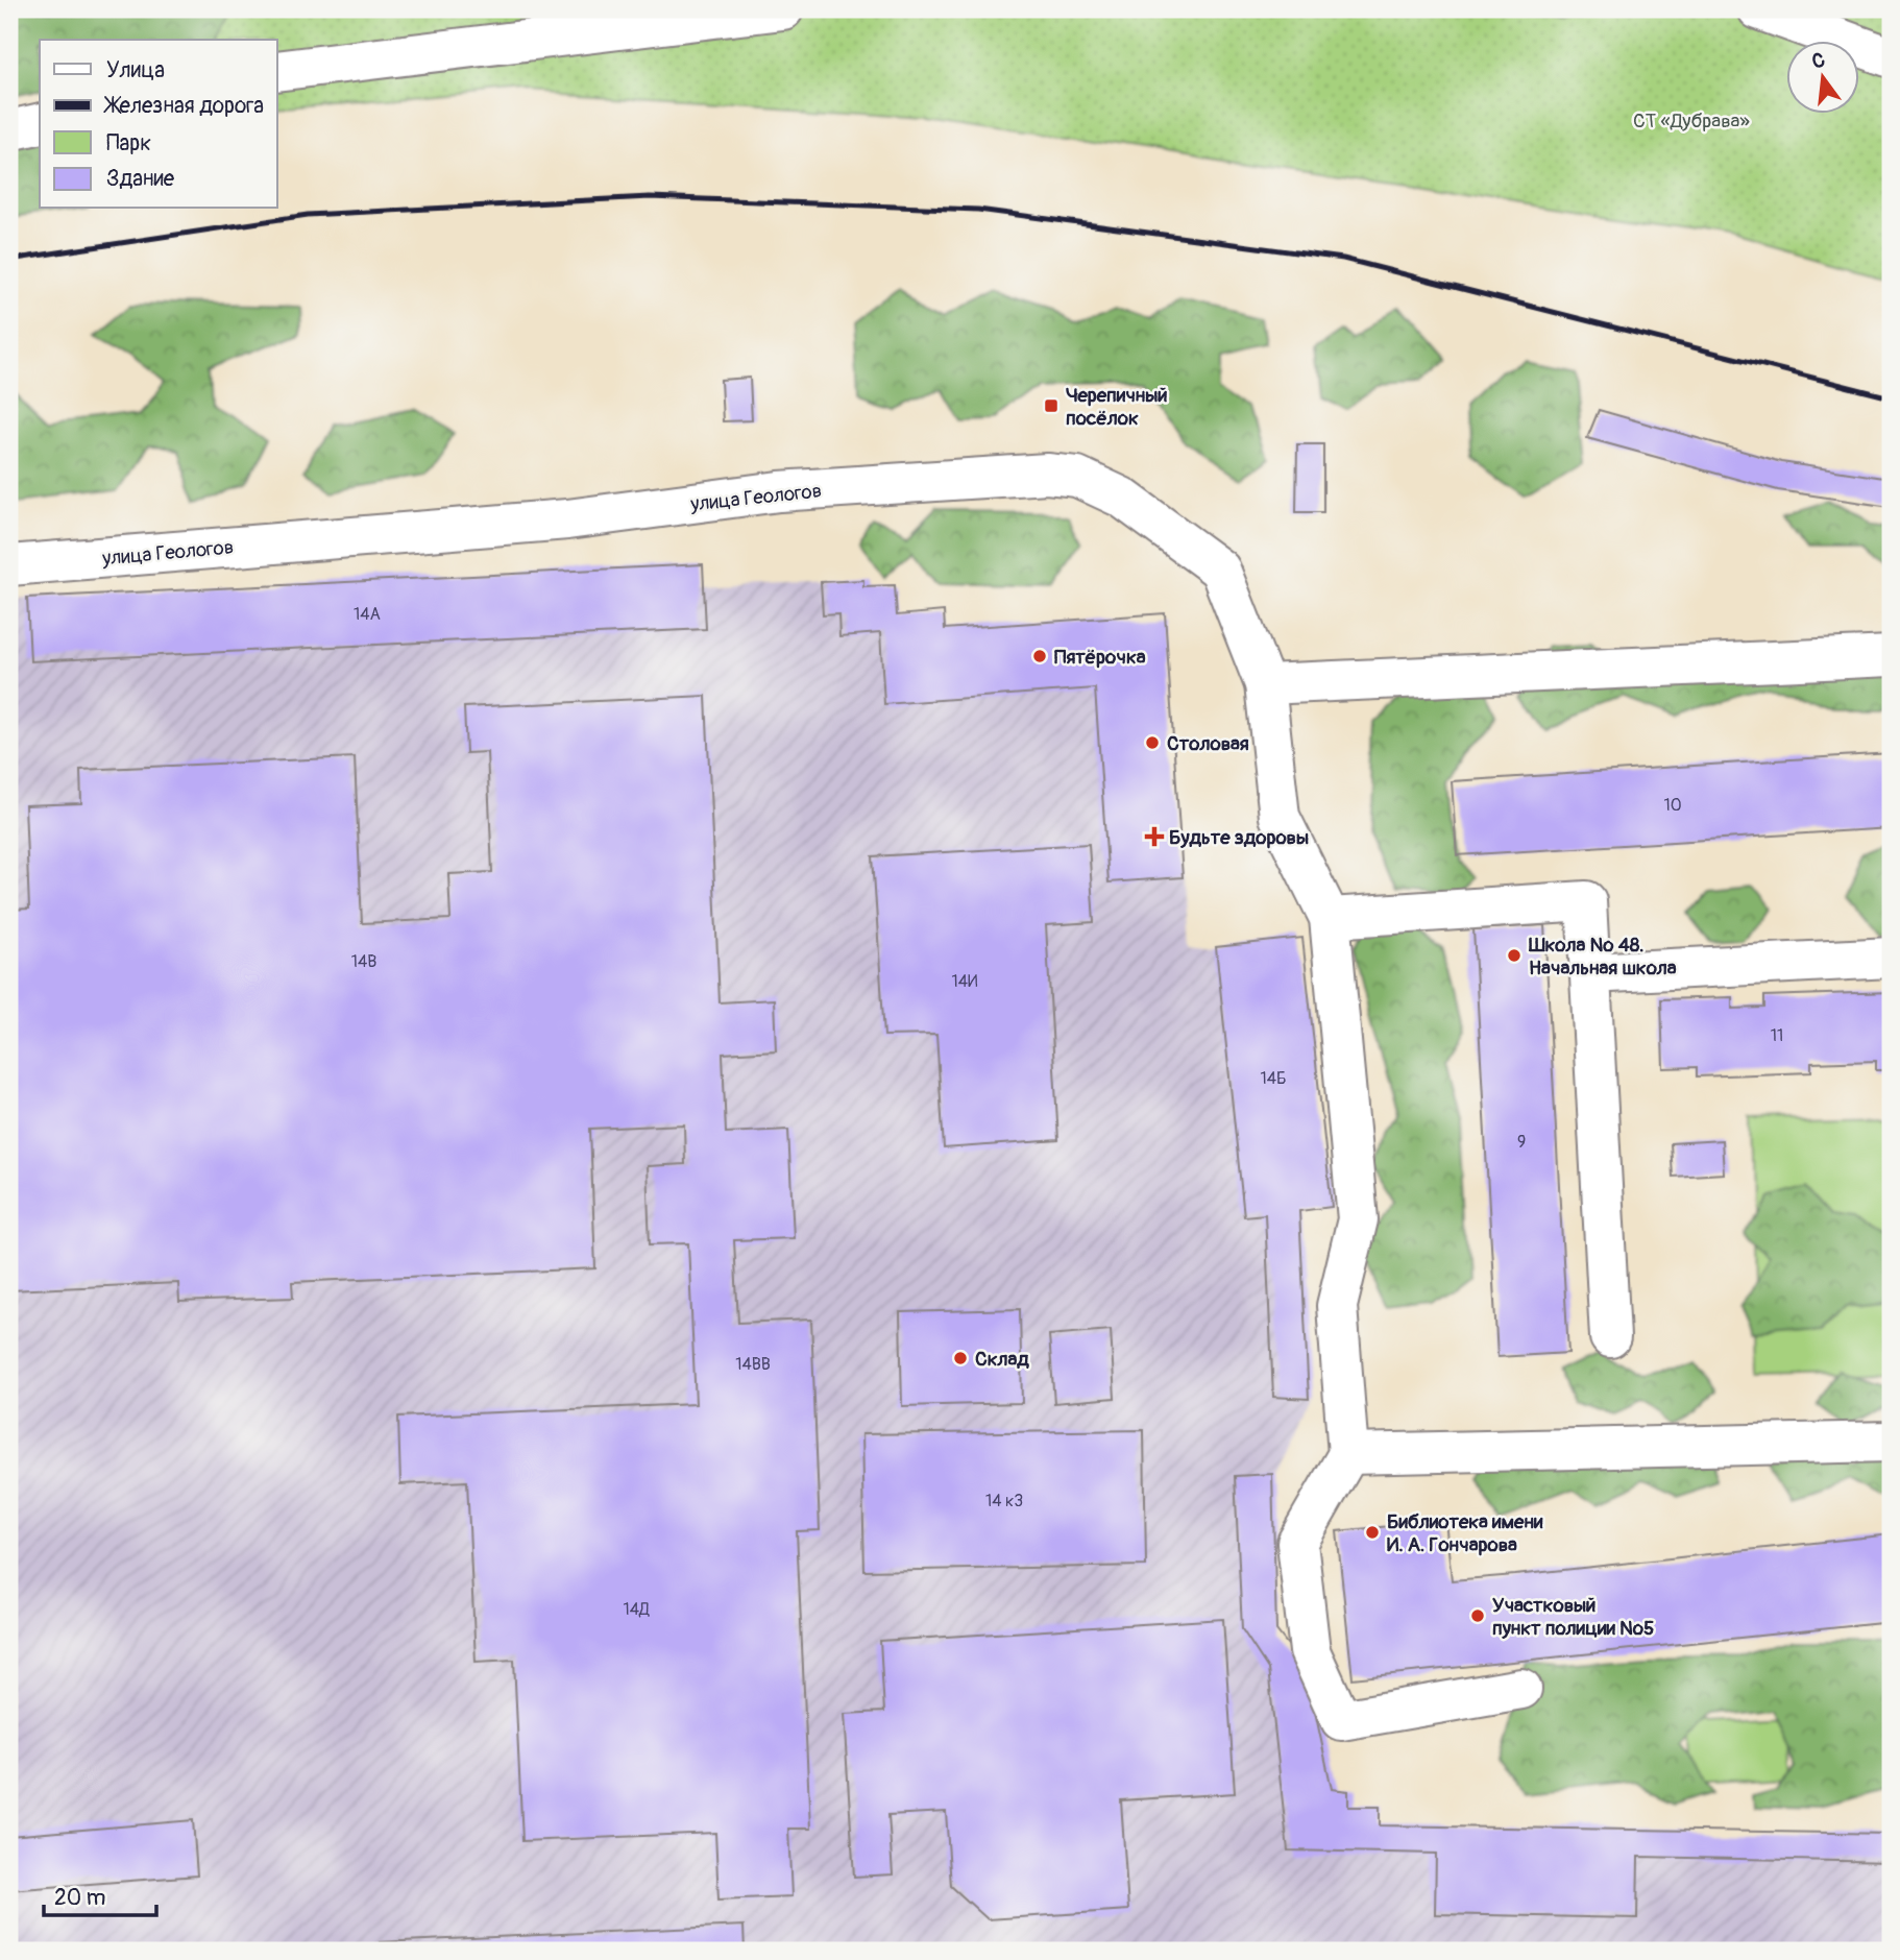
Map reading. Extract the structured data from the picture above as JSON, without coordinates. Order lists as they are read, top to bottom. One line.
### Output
{"streets":{"street":["улица Геологов"]},"parks":["СТ «Дубрава»"],"places":{"transit":["Черепичный посёлок"],"other":["Пятёрочка","Столовая","Школа № 48. Начальная школа","Склад","Библиотека имени И. А. Гончарова","Участковый пункт полиции №5"],"health":["Будьте здоровы"]},"house_numbers":["14А","10","14В","14И","11","14Б","9","14ВВ","14 к3","14Д"],"legend":["Улица","Железная дорога","Парк","Здание"],"scale_bar":"20 m","north":"top"}
